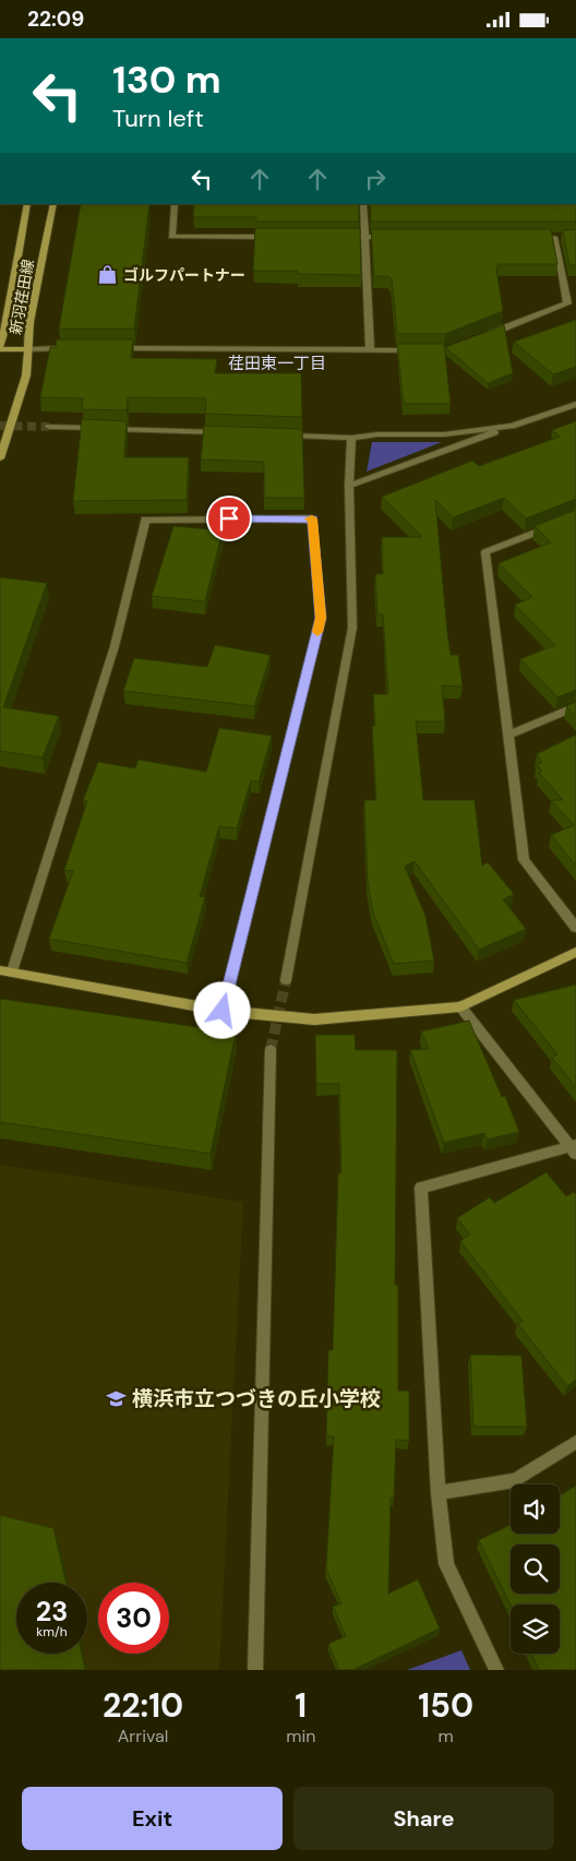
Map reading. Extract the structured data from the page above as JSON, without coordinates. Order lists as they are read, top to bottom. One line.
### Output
{"streets":{"street":["新羽荏田線"]},"districts":["荏田東一丁目"],"places":{"shop":["ゴルフパートナー"],"school or university":["横浜市立つづきの丘小学校"]},"page":{"status":"22:09","turn":["130 m","Turn left"],"speed":"23 km/h","limit":"30","eta":["22:10","Arrival","1","min","150","m"],"buttons":["Exit","Share"]}}
